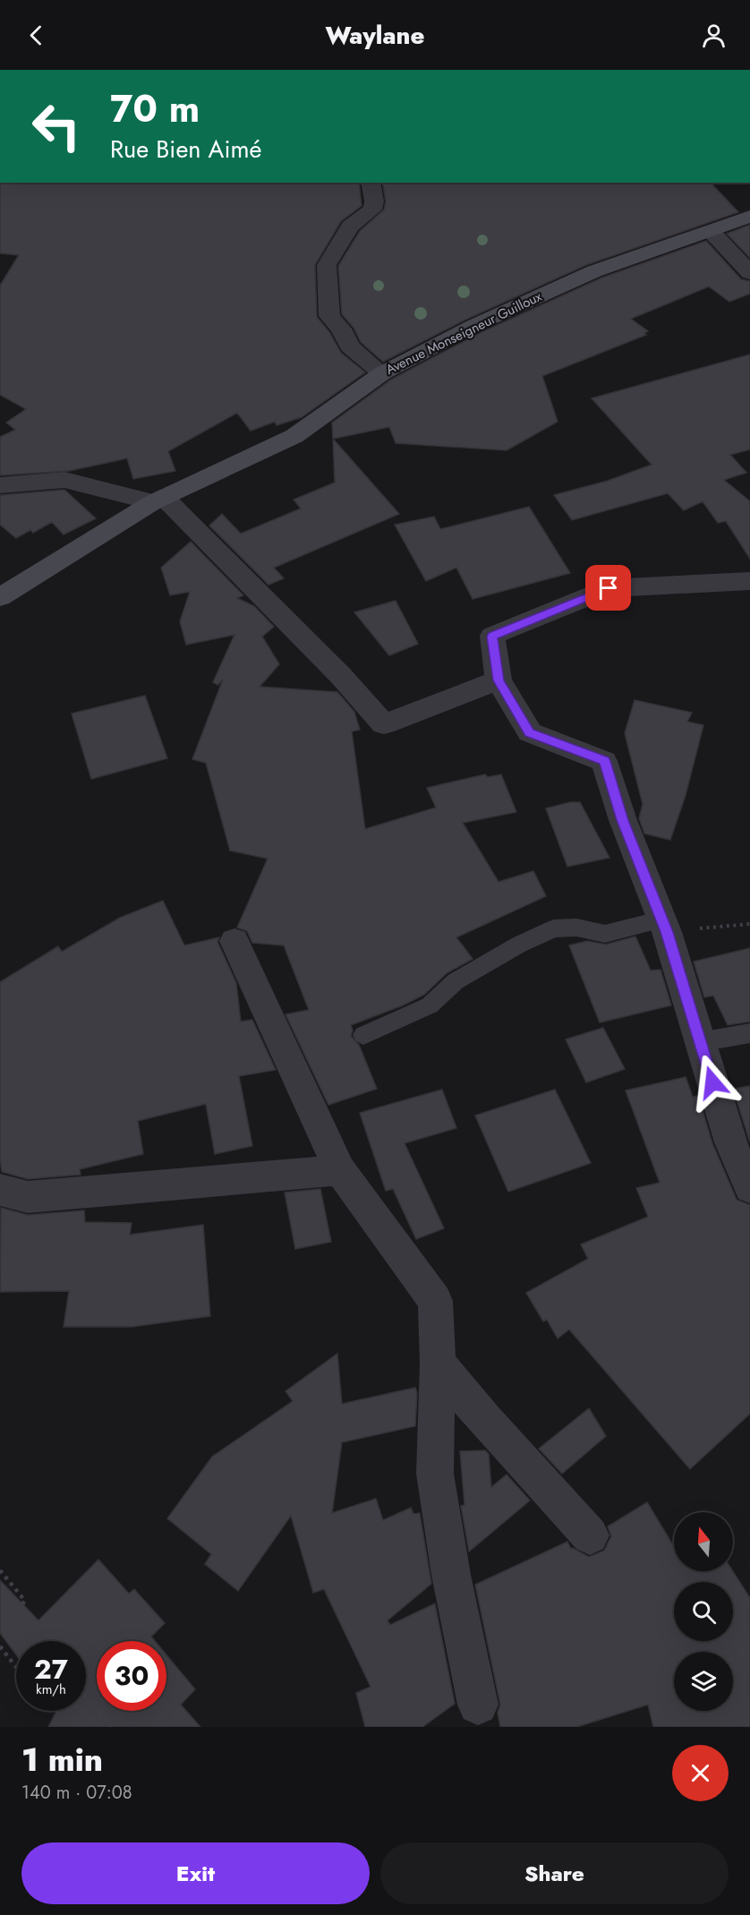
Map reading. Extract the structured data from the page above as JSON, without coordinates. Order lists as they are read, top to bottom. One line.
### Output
{"streets":{"street":["Avenue Monseigneur Guilloux"]},"north":"top","page":{"header":"Waylane","turn":["70 m","Rue Bien Aimé"],"speed":"27 km/h","limit":"30","heading":["1 min","140 m · 07:08"],"buttons":["Exit","Share"]}}
